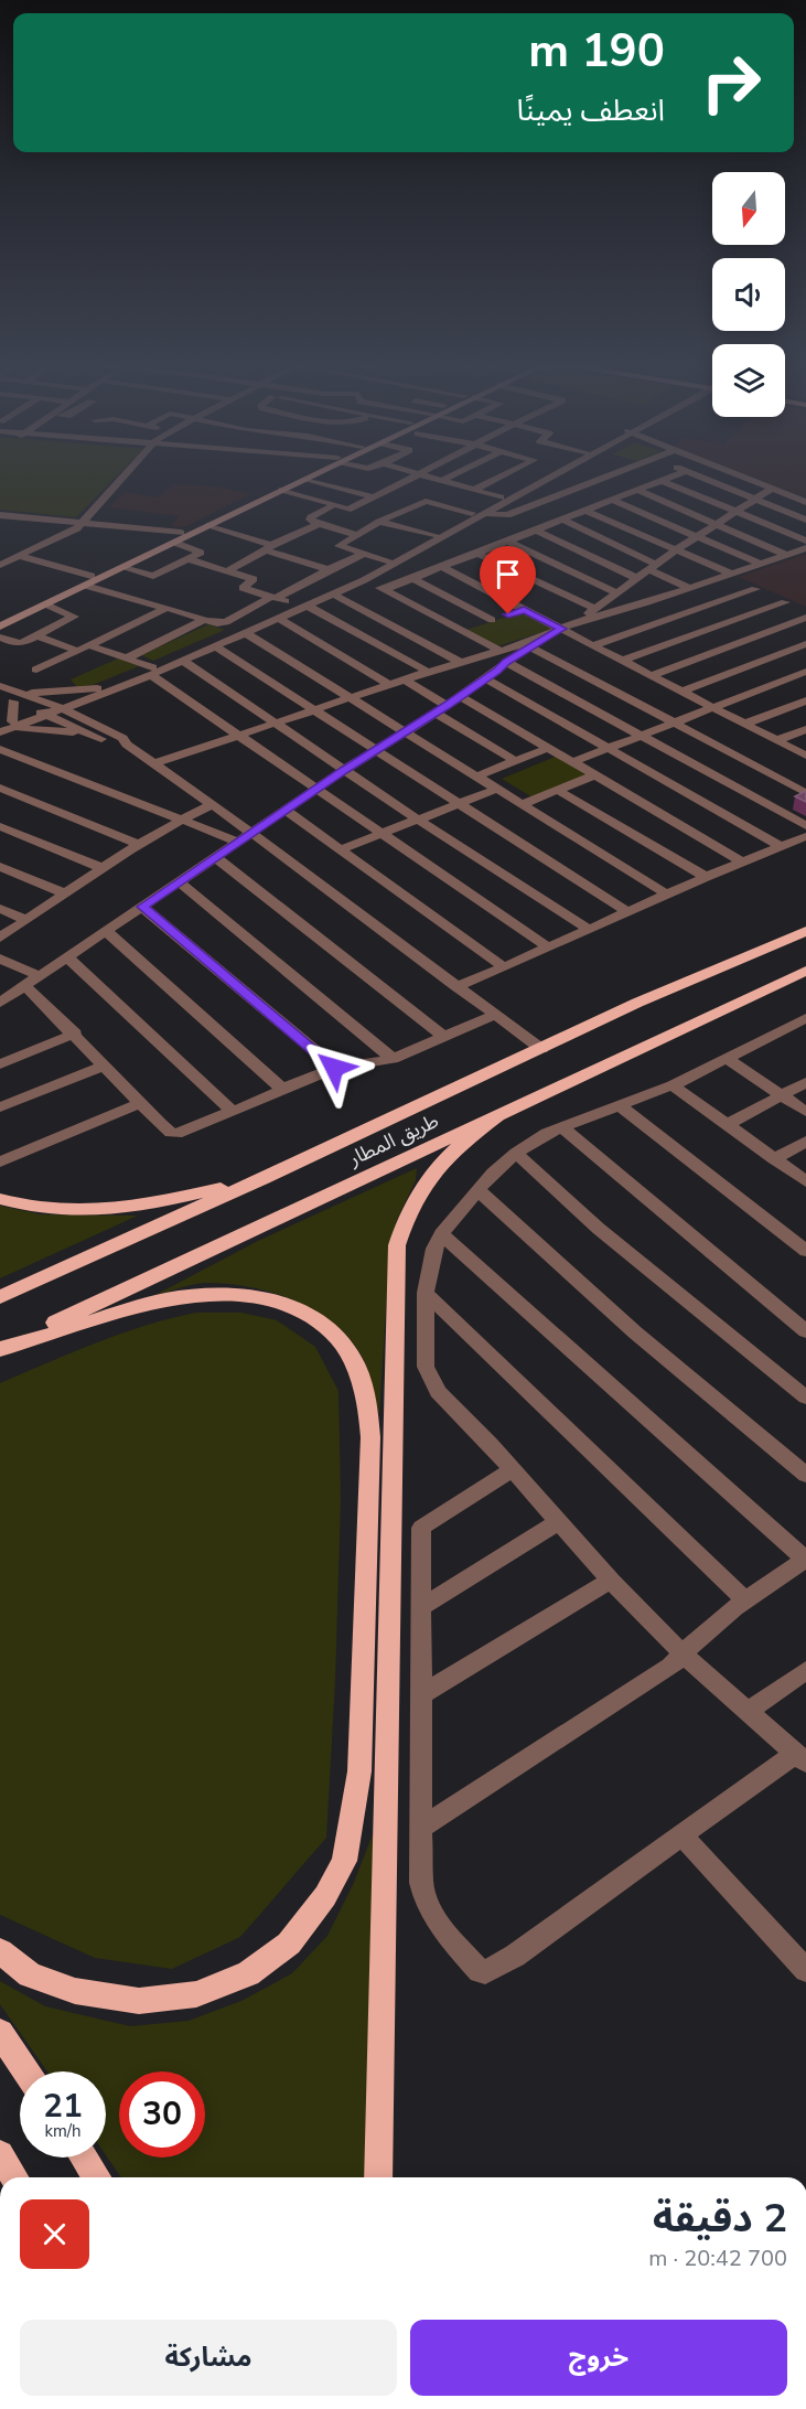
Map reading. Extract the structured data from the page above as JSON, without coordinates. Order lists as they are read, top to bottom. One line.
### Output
{"streets":{"highway":["طريق المطار"]},"north":"bottom","page":{"turn":["190 m","انعطف يمينًا"],"speed":"21 km/h","limit":"30","heading":["2 دقيقة","700 m · 20:42"],"buttons":["خروج","مشاركة"]}}
